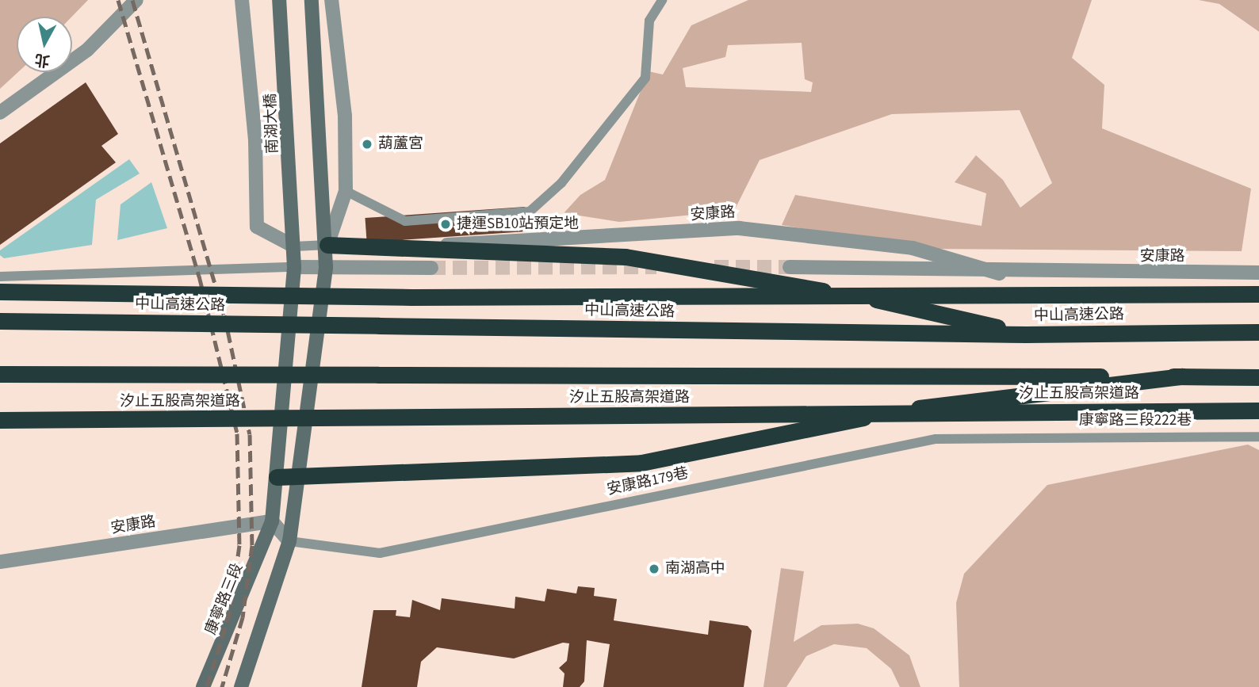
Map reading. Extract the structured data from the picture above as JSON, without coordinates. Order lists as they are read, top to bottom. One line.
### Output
{"streets":{"highway":["中山高速公路","汐止五股高架道路"],"main road":["南湖大橋","康寧路三段"],"street":["安康路"],"lane":["康寧路三段222巷","安康路179巷"]},"crossings":[["南湖大橋","康寧路三段"],["安康路","康寧路三段"],["康寧路三段222巷","安康路179巷"]],"places":["葫蘆宮","捷運SB10站預定地","南湖高中"],"north":"bottom"}
